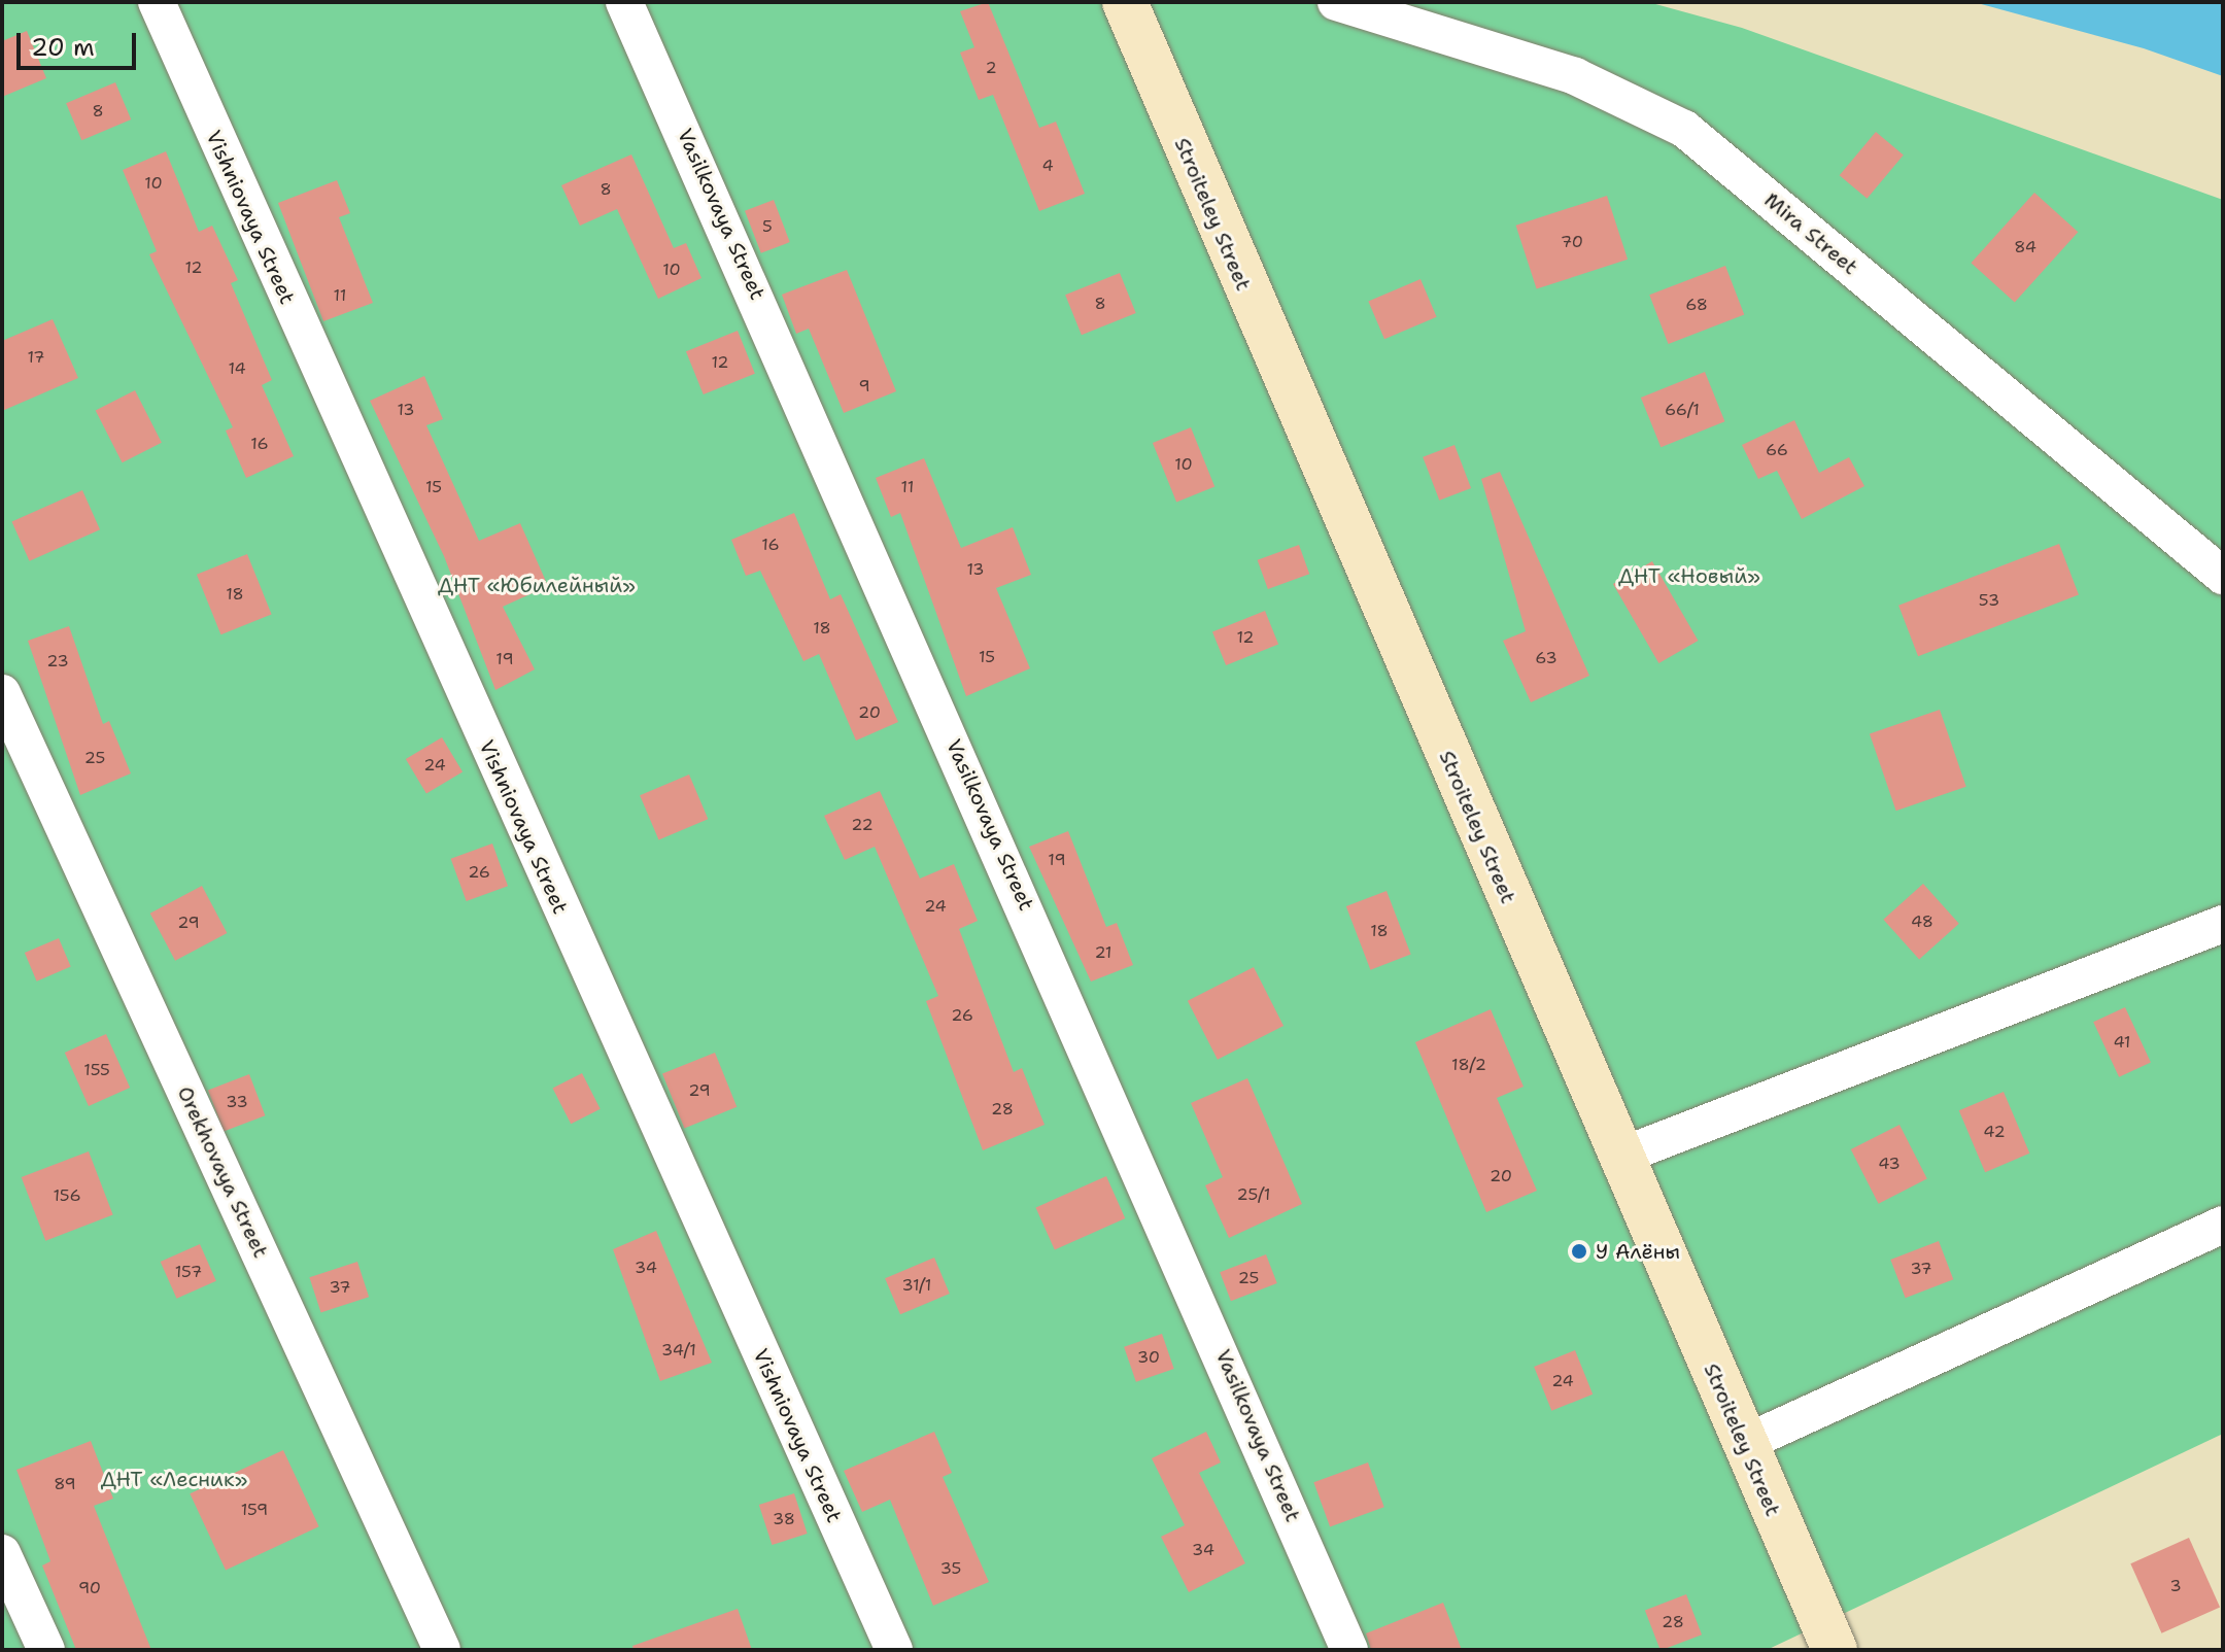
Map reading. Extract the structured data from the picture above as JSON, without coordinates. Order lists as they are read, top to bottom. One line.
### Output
{"streets":{"street":["Vasilkovaya Street","Stroiteley Street","Vishniovaya Street","Mira Street","Orekhovaya Street"]},"parks":["ДНТ «Новый»","ДНТ «Юбилейный»","ДНТ «Лесник»"],"places":["У Алёны"],"house_numbers":["2","8","4","10","8","5","70","84","12","10","11","8","68","17","12","14","9","13","66/1","16","66","10","15","11","16","13","18","53","18","12","15","63","19","23","20","25","24","22","19","26","24","48","29","18","21","26","41","18/2","155","29","33","28","42","43","20","25/1","156","34","37","157","25","31/1","37","34/1","30","24","89","159","38","34","35","3","90","28"],"scale_bar":"20 m"}
